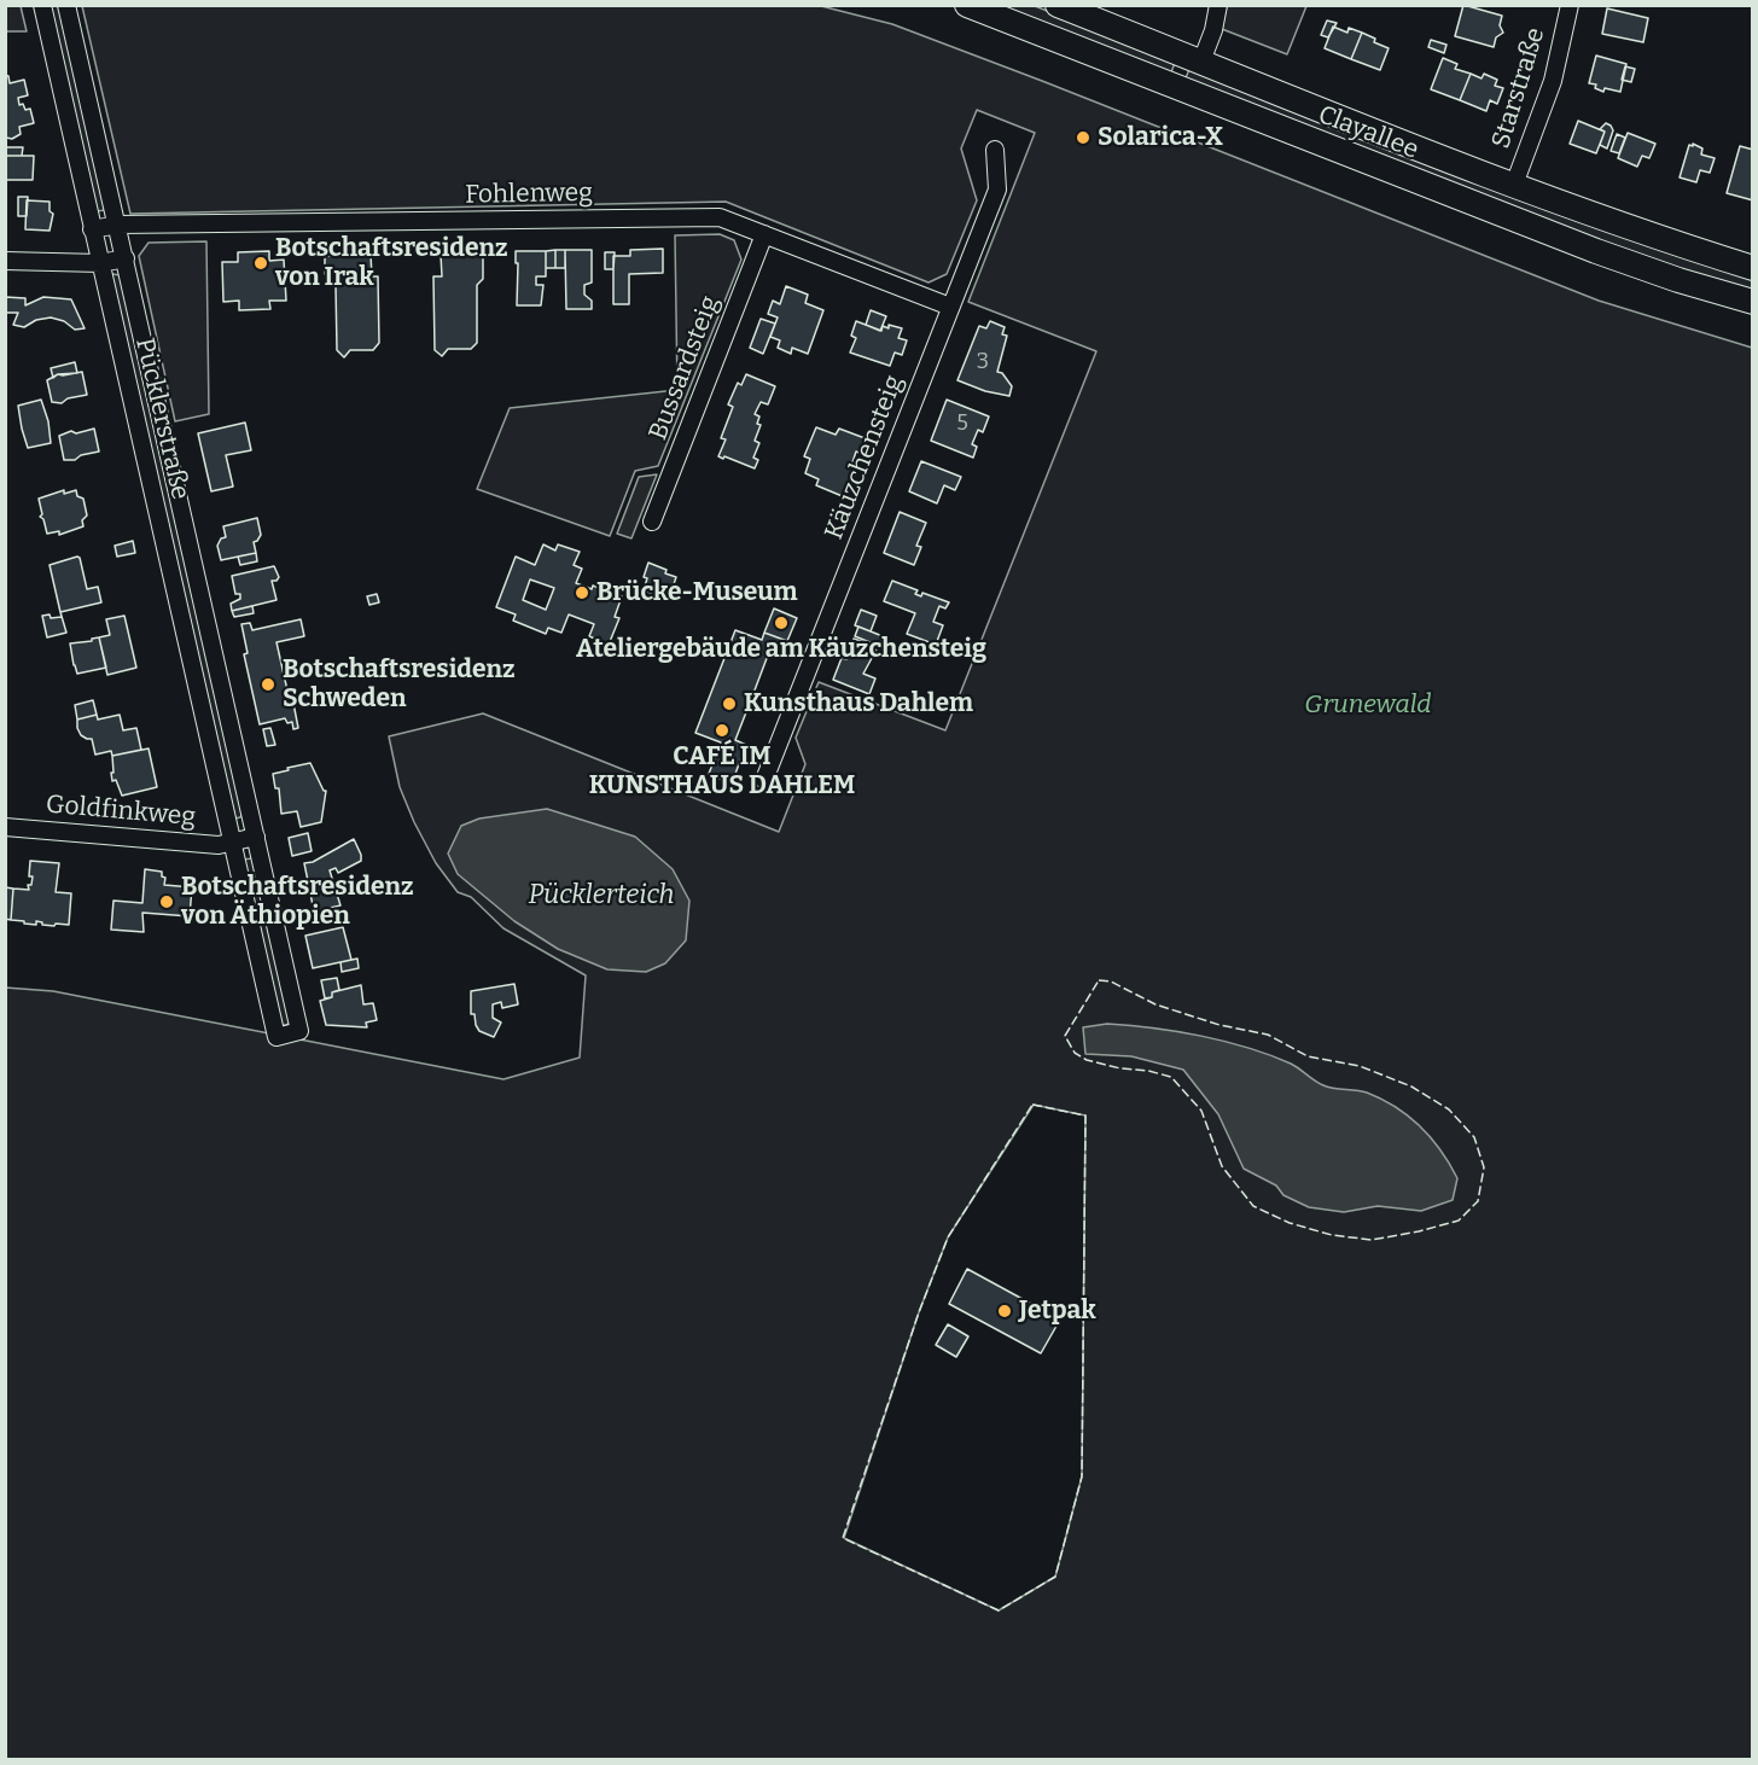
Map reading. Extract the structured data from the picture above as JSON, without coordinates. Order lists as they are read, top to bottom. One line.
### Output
{"streets":{"main road":["Clayallee"],"street":["Starstraße","Fohlenweg","Bussardsteig","Pücklerstraße","Käuzchensteig","Goldfinkweg"]},"crossings":[["Starstraße","Clayallee"],["Fohlenweg","Bussardsteig"],["Fohlenweg","Pücklerstraße"],["Fohlenweg","Käuzchensteig"],["Pücklerstraße","Goldfinkweg"]],"water":["Pücklerteich"],"parks":["Grunewald"],"places":["Solarica-X","Botschaftsresidenz von Irak","Brücke-Museum","Ateliergebäude am Käuzchensteig","Botschaftsresidenz Schweden","Kunsthaus Dahlem","CAFÉ IM KUNSTHAUS DAHLEM","Botschaftsresidenz von Äthiopien","Jetpak"],"house_numbers":["3","5"]}
